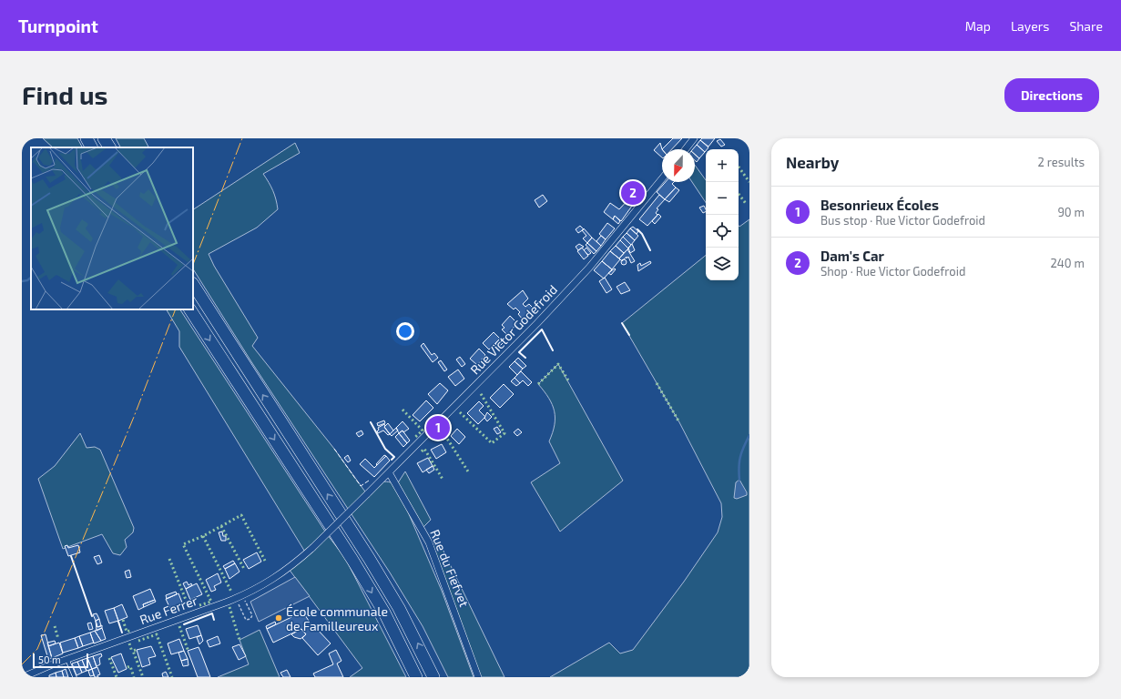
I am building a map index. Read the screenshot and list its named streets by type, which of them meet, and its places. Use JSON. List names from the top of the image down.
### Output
{
  "streets": {
    "street": ["Rue Victor Godefroid", "Rue du Fiefvet", "Rue Ferrer"]
  },
  "crossings": [
    ["Rue Victor Godefroid", "Rue du Fiefvet"],
    ["Rue Victor Godefroid", "Rue Ferrer"]
  ],
  "places": ["École communale de Familleureux"],
  "scale_bar": "50 m",
  "north": "bottom",
  "page": {
    "header": "Turnpoint",
    "nav": ["Map", "Layers", "Share"],
    "buttons": "Directions",
    "title": "Find us",
    "heading": ["Nearby", "2 results"],
    "map_buttons": ["+", "−"],
    "pins": ["2", "1"],
    "list": [
      {
        "mark": "1",
        "name": "Besonrieux Écoles",
        "note": "Bus stop · Rue Victor Godefroid",
        "value": "90 m"
      },
      {
        "mark": "2",
        "name": "Dam's Car",
        "note": "Shop · Rue Victor Godefroid",
        "value": "240 m"
      }
    ],
    "scale": "50 m"
  }
}
